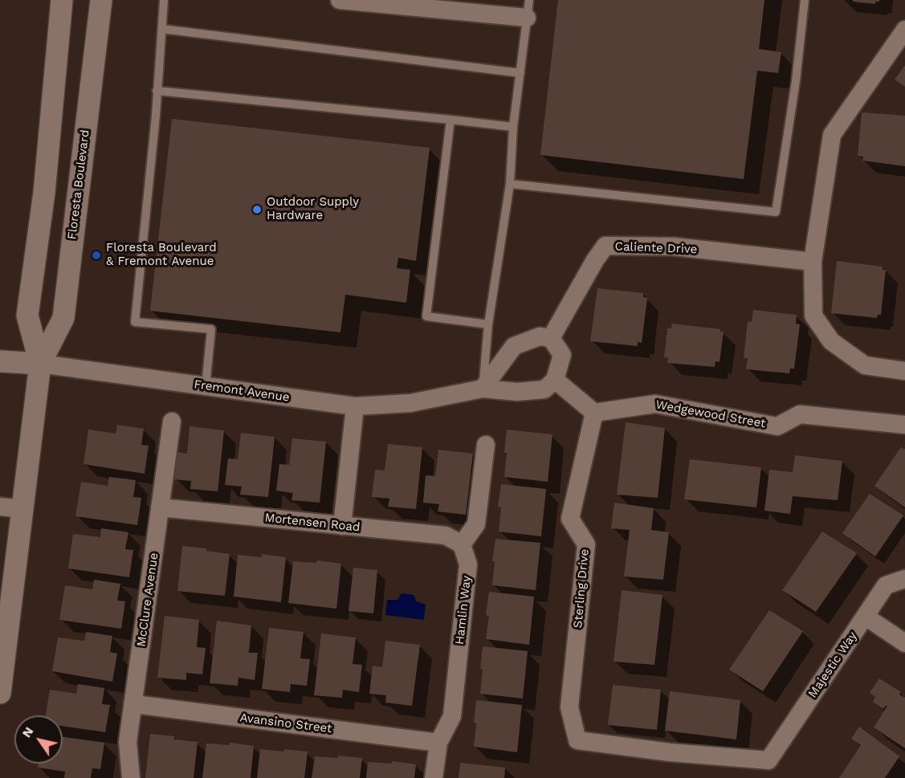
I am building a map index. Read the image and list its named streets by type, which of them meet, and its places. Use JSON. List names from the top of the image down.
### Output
{
  "streets": {
    "street": [
      "Floresta Boulevard",
      "Caliente Drive",
      "Fremont Avenue",
      "Wedgewood Street",
      "Mortensen Road",
      "Sterling Drive",
      "McClure Avenue",
      "Hamlin Way",
      "Majestic Way",
      "Avansino Street"
    ]
  },
  "crossings": [
    ["Floresta Boulevard", "Fremont Avenue"],
    ["Wedgewood Street", "Sterling Drive"],
    ["Mortensen Road", "McClure Avenue"],
    ["Mortensen Road", "Hamlin Way"],
    ["Sterling Drive", "Majestic Way"],
    ["McClure Avenue", "Avansino Street"],
    ["Hamlin Way", "Avansino Street"]
  ],
  "places": ["Outdoor Supply Hardware", "Floresta Boulevard & Fremont Avenue"],
  "north": "top left"
}
